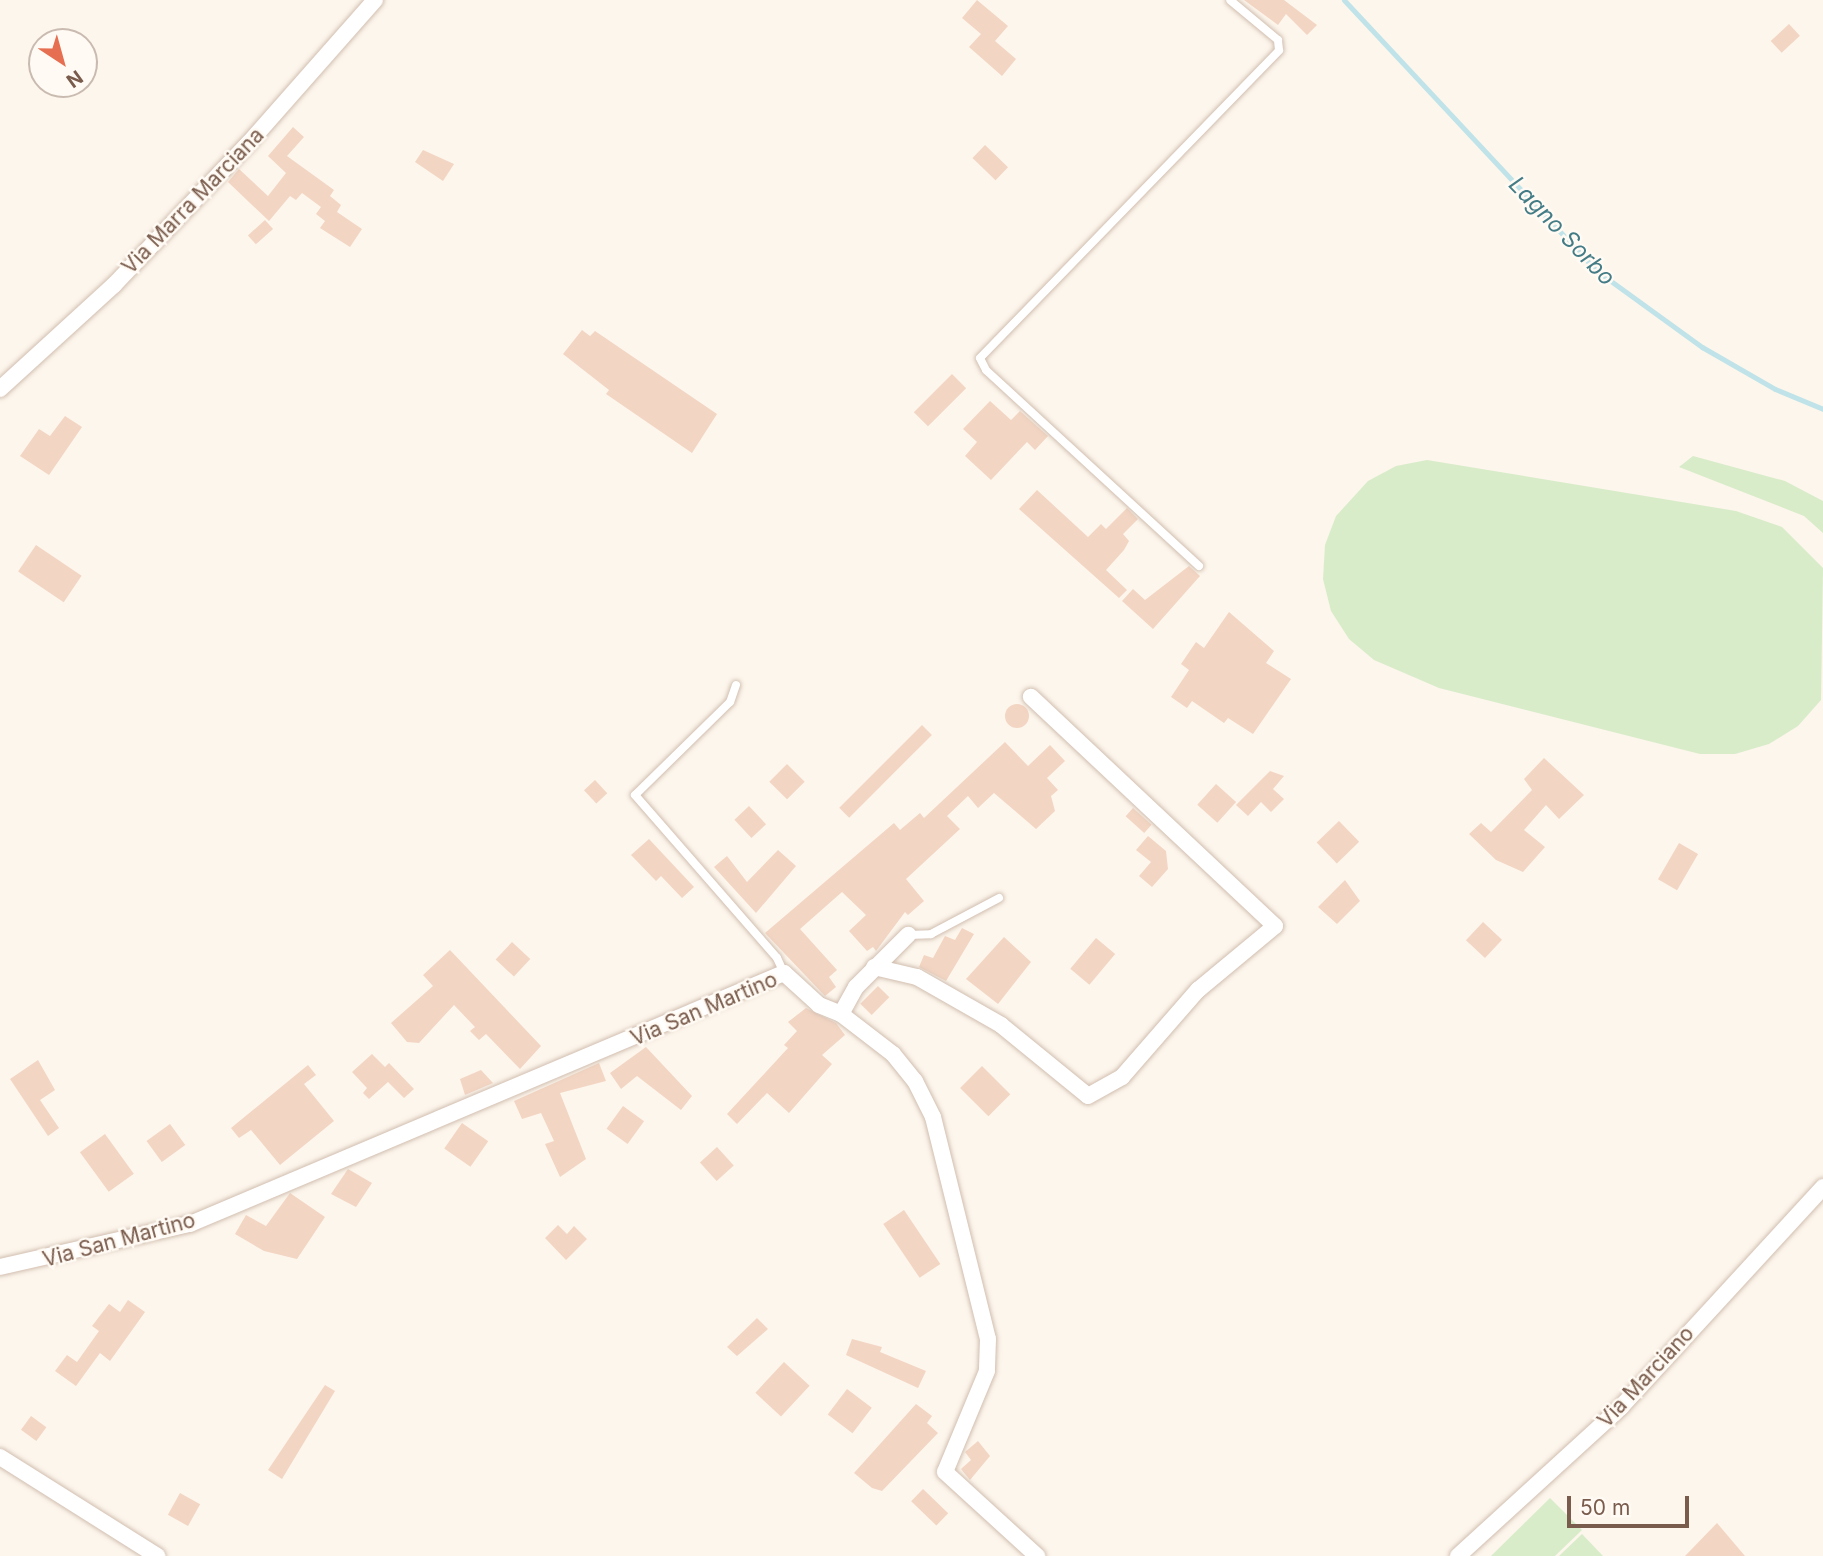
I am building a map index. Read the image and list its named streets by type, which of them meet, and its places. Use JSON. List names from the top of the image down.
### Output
{
  "streets": {
    "street": ["Via Marra Marciana", "Via San Martino", "Via Marciano"]
  },
  "water": ["Lagno Sorbo"],
  "scale_bar": "50 m",
  "north": "bottom right"
}
